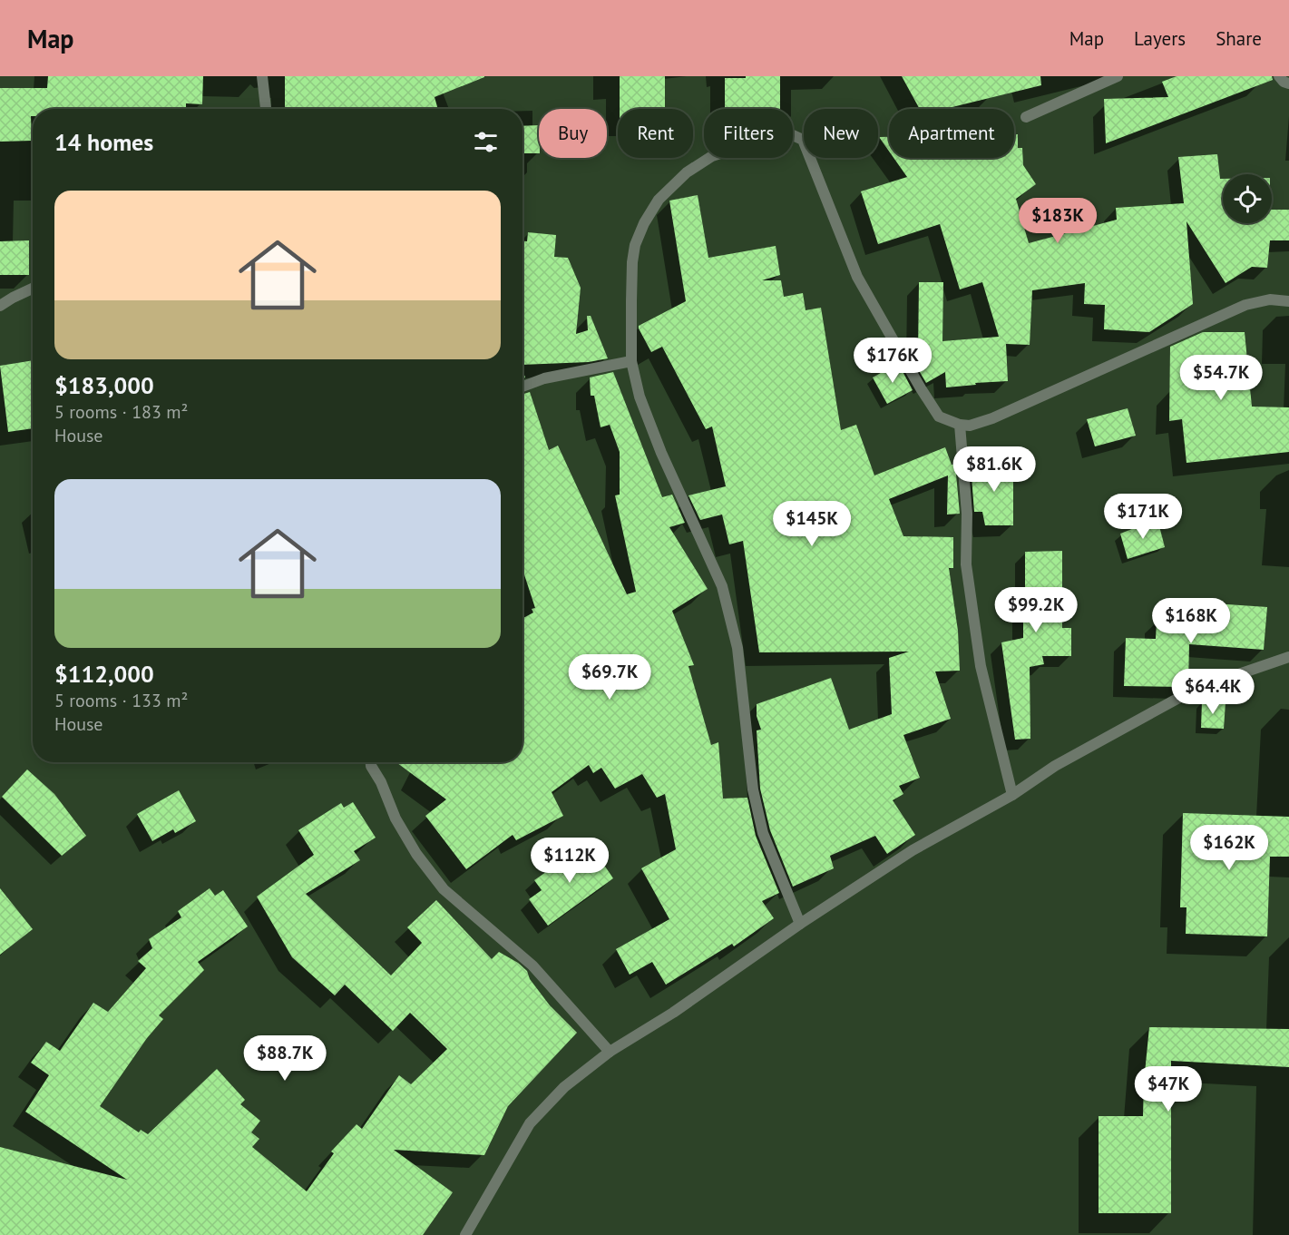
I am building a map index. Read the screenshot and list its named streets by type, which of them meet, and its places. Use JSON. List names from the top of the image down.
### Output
{
  "page": {
    "header": "Map",
    "nav": ["Map", "Layers", "Share"],
    "chip": [
      "Buy",
      "Rent",
      "Filters",
      "New",
      "Apartment"
    ],
    "heading": "14 homes",
    "list": [
      {
        "name": "$183,000",
        "note": "5 rooms · 183 m² · House"
      },
      {
        "name": "$112,000",
        "note": "5 rooms · 133 m² · House"
      }
    ],
    "price": [
      "$183K",
      "$176K",
      "$54.7K",
      "$81.6K",
      "$171K",
      "$145K",
      "$99.2K",
      "$168K",
      "$69.7K",
      "$64.4K",
      "$162K",
      "$112K",
      "$88.7K",
      "$47K"
    ]
  }
}
